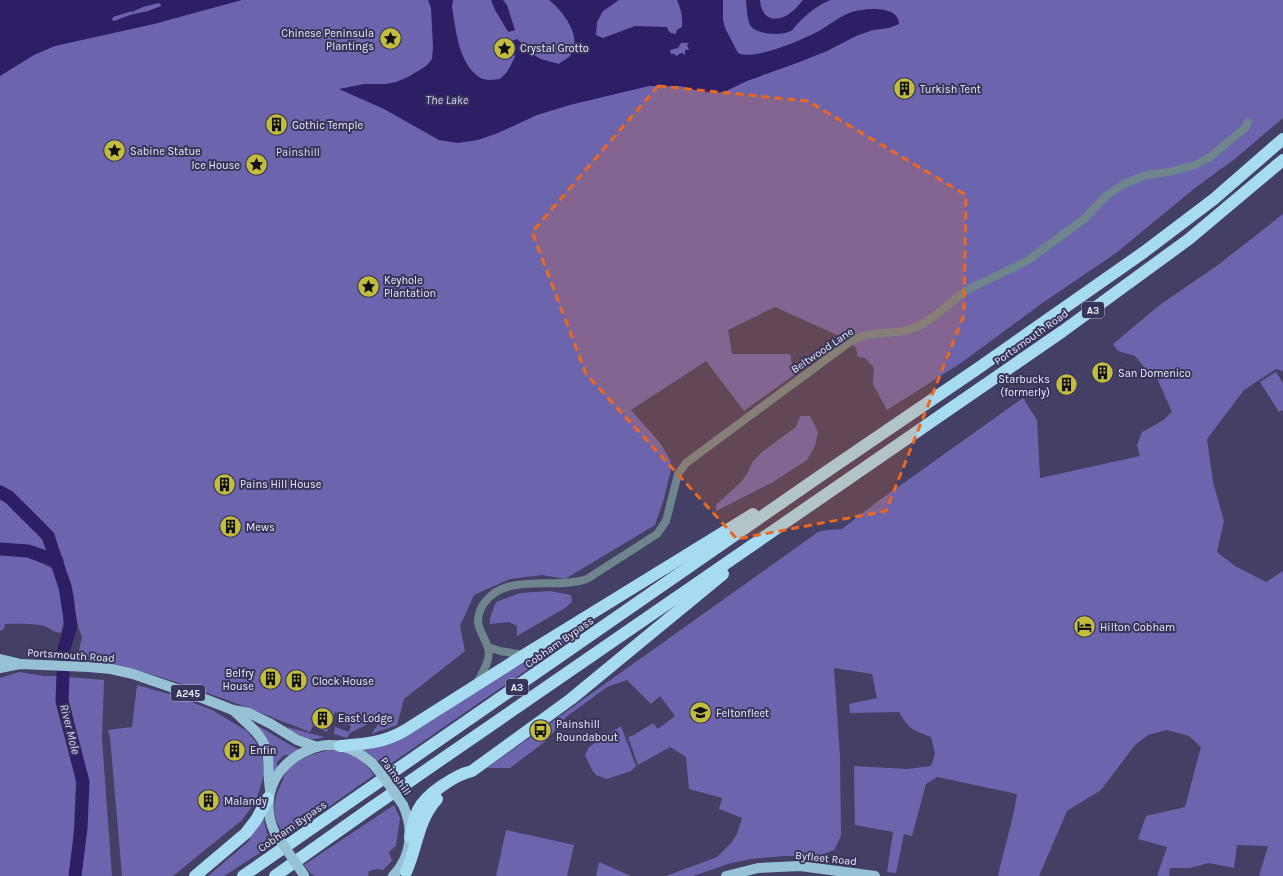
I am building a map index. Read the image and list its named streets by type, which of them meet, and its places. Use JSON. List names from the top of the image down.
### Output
{
  "streets": {
    "highway": ["A3", "Portsmouth Road", "Cobham Bypass"],
    "main road": ["A245", "Painshill", "Byfleet Road"],
    "street": ["Beltwood Lane"]
  },
  "crossings": [
    ["A3", "Portsmouth Road"],
    ["Portsmouth Road", "Cobham Bypass"],
    ["Portsmouth Road", "Painshill"]
  ],
  "water": ["The Lake", "River Mole"],
  "parks": ["Painshill"],
  "places": {
    "place": [
      "Chinese Peninsula Plantings",
      "Crystal Grotto",
      "Sabine Statue",
      "Ice House",
      "Keyhole Plantation"
    ],
    "building": [
      "Turkish Tent",
      "Gothic Temple",
      "San Domenico",
      "Starbucks (formerly)",
      "Pains Hill House",
      "Mews",
      "Belfry House",
      "Clock House",
      "East Lodge",
      "Enfin",
      "Malandy"
    ],
    "hotel": ["Hilton Cobham"],
    "school or university": ["Feltonfleet"],
    "bus stop": ["Painshill Roundabout"]
  }
}
